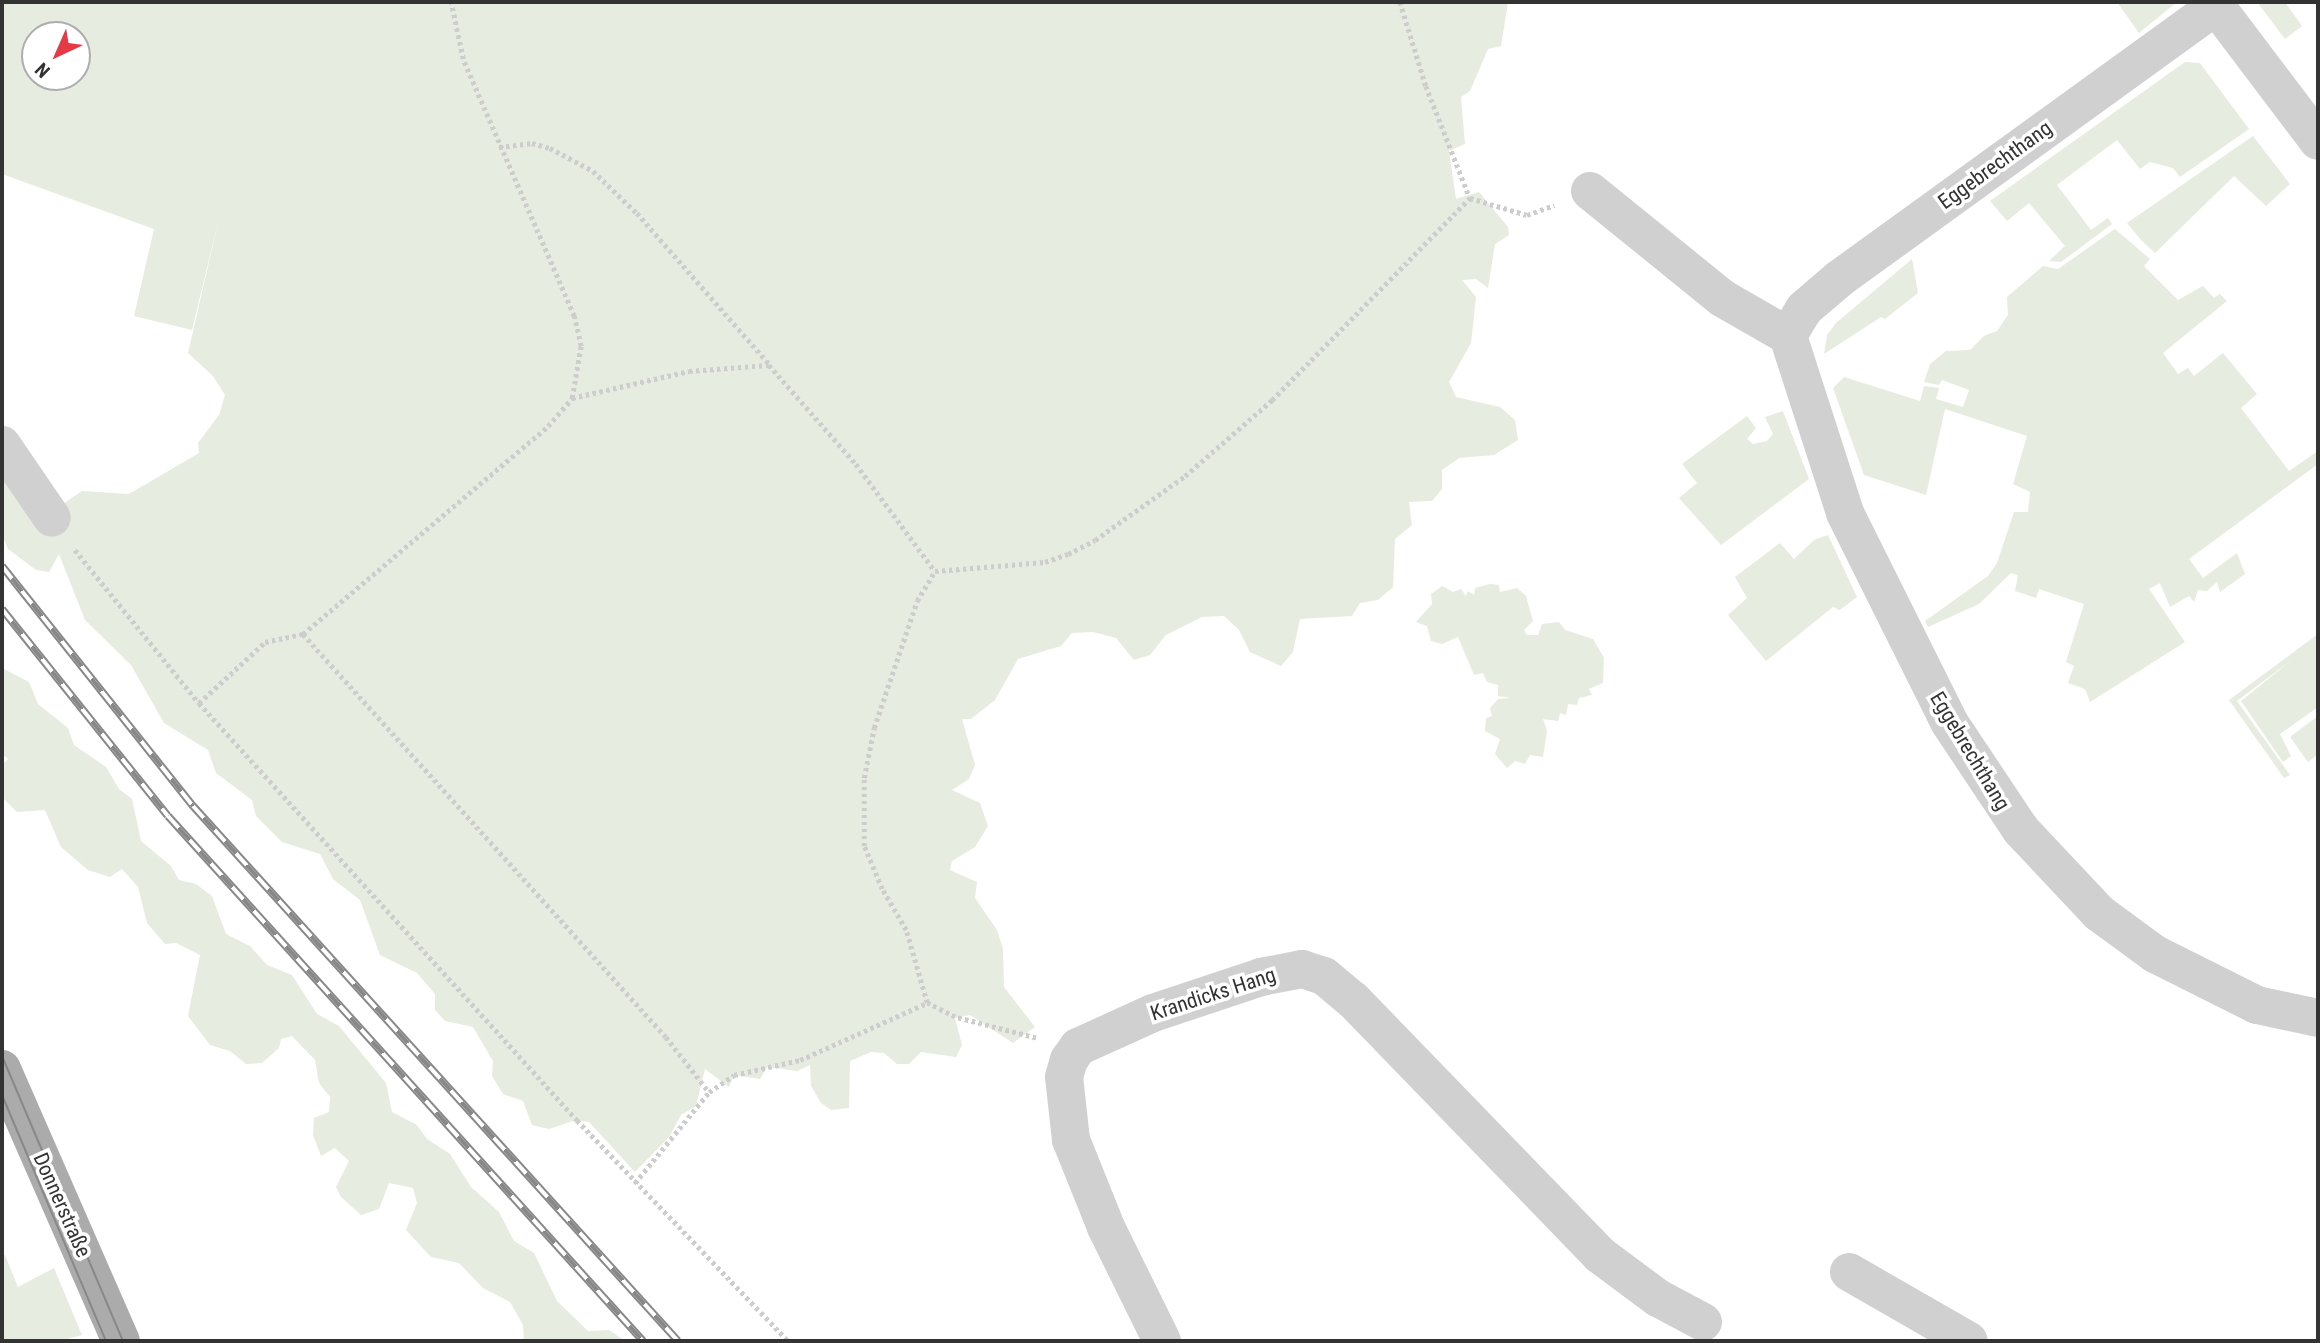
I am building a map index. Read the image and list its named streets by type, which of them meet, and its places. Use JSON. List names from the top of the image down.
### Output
{
  "streets": {
    "main road": ["Donnerstraße"],
    "street": ["Eggebrechthang", "Krandicks Hang"]
  },
  "north": "bottom left"
}
